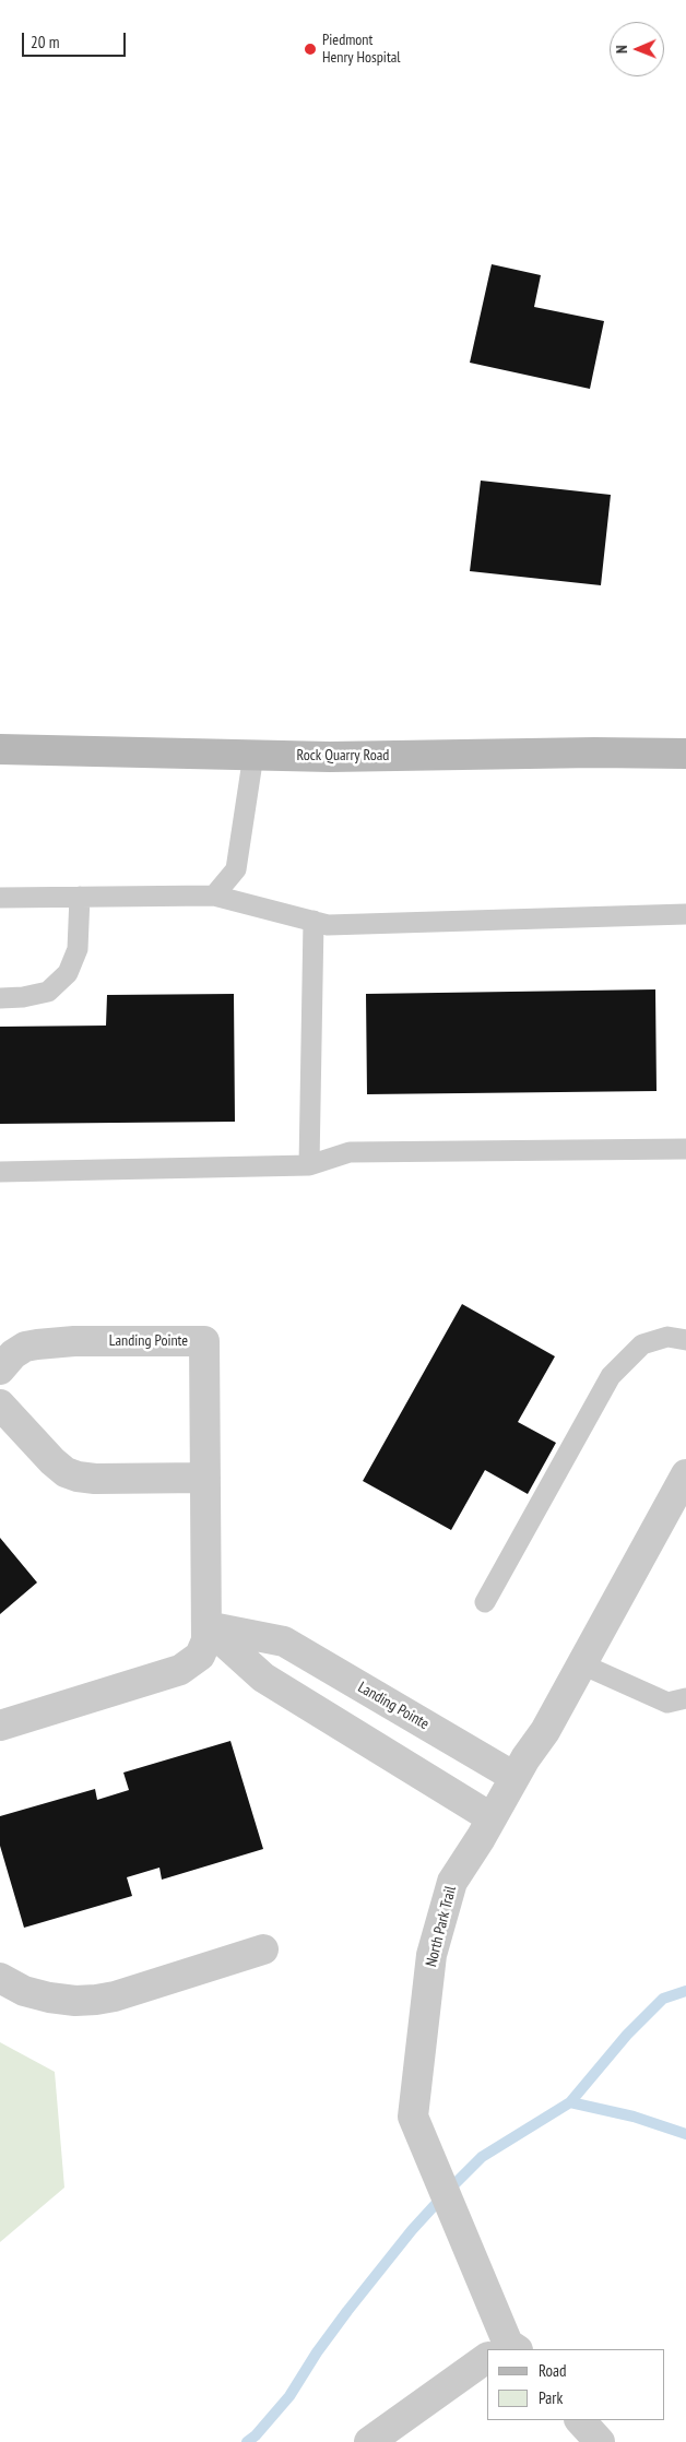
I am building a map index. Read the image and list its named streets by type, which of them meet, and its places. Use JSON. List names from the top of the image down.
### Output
{
  "streets": {
    "street": ["Rock Quarry Road", "Landing Pointe", "North Park Trail"]
  },
  "crossings": [
    ["Landing Pointe", "North Park Trail"]
  ],
  "places": ["Piedmont Henry Hospital"],
  "legend": ["Road", "Park"],
  "scale_bar": "20 m",
  "north": "left"
}
